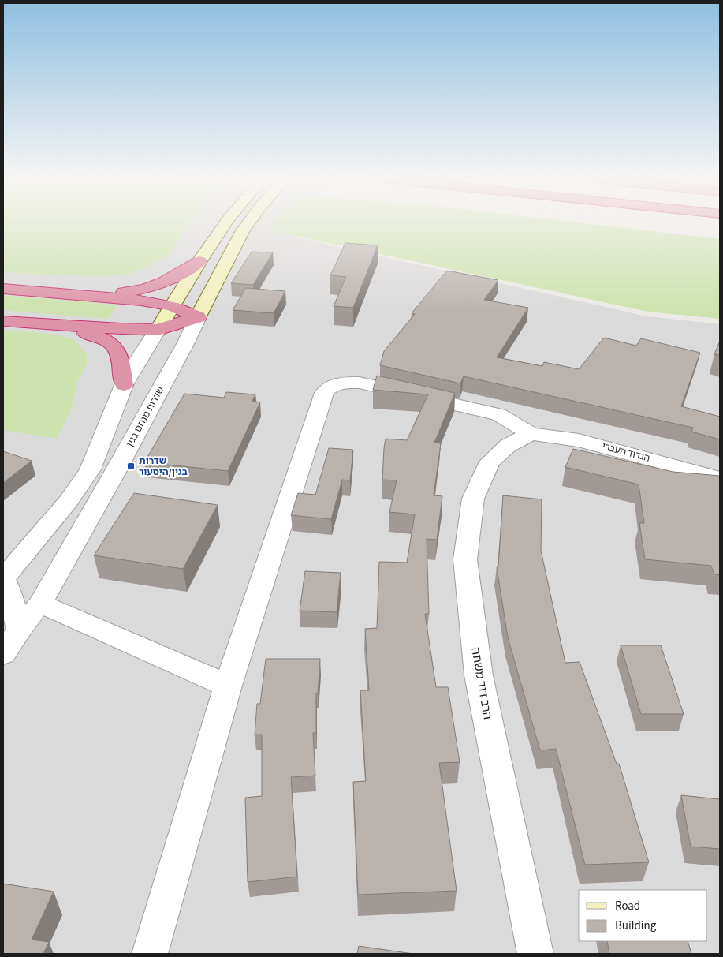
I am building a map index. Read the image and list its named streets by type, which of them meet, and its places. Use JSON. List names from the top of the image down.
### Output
{
  "streets": {
    "main road": ["שדרות מנחם בגין"],
    "street": ["הגדוד העברי", "הרב דוד משתה"]
  },
  "crossings": [
    ["הגדוד העברי", "הרב דוד משתה"]
  ],
  "places": {
    "transit": ["שדרות בגין/היסעור"]
  },
  "legend": ["Road", "Building"]
}
